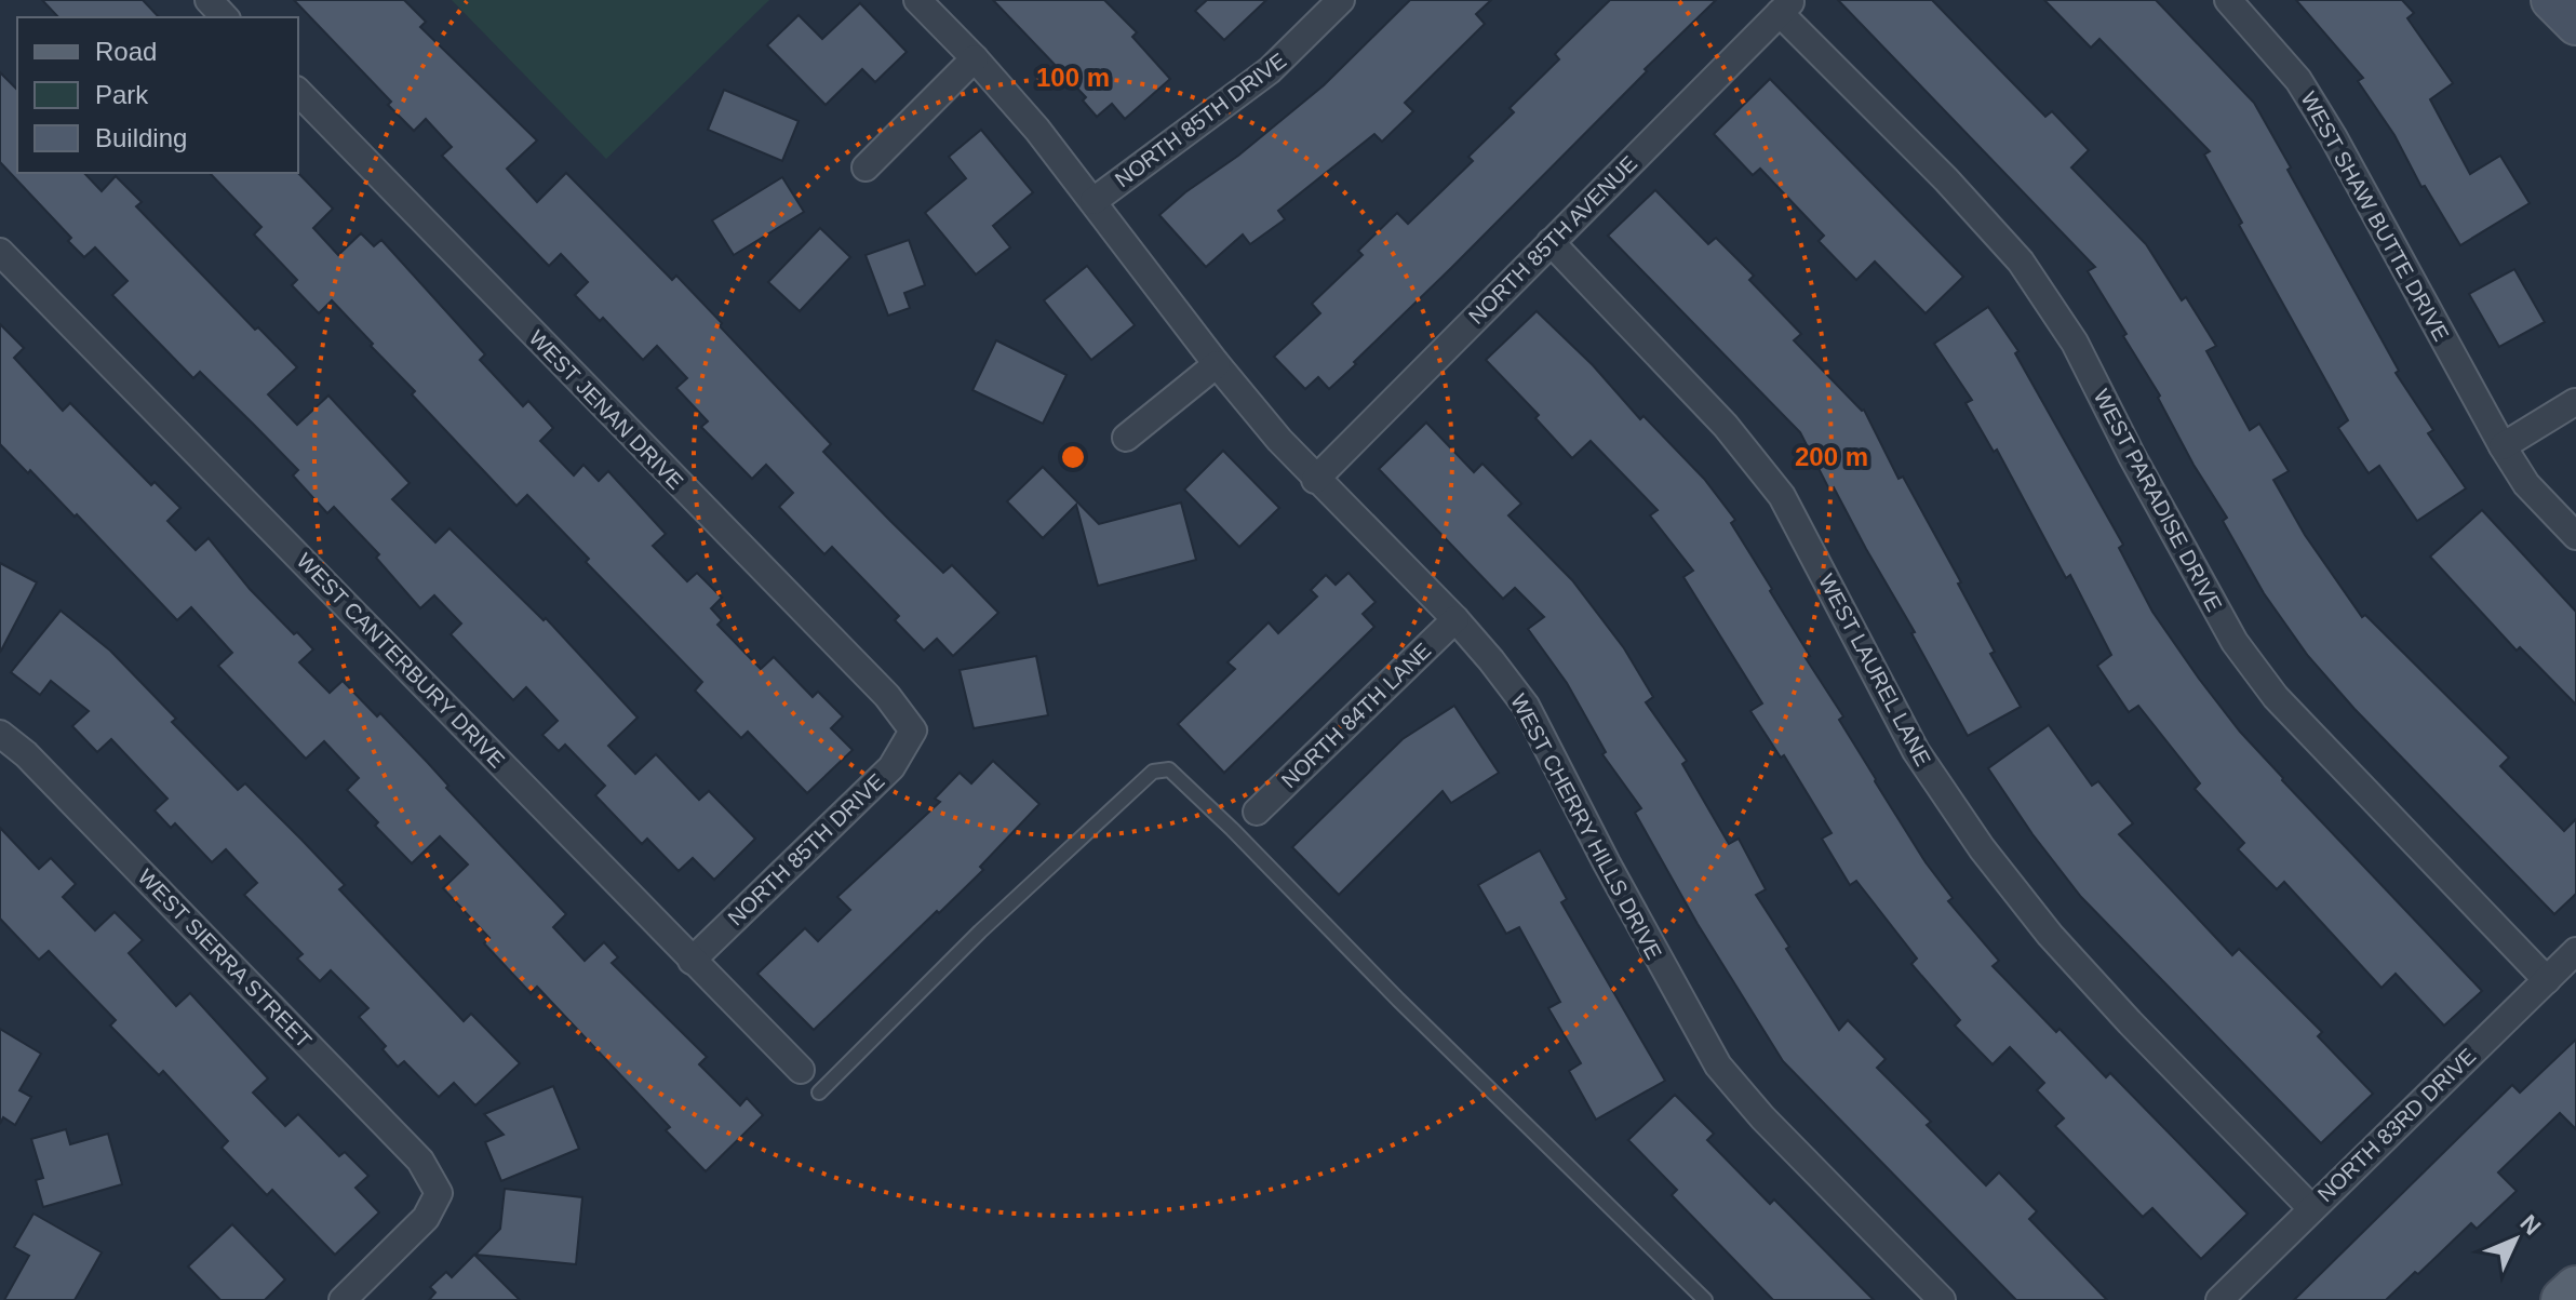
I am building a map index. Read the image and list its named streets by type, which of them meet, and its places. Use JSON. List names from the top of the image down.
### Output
{
  "streets": {
    "street": [
      "NORTH 85TH DRIVE",
      "WEST SHAW BUTTE DRIVE",
      "NORTH 85TH AVENUE",
      "WEST JENAN DRIVE",
      "WEST PARADISE DRIVE",
      "WEST CANTERBURY DRIVE",
      "WEST LAUREL LANE",
      "NORTH 84TH LANE",
      "WEST CHERRY HILLS DRIVE",
      "WEST SIERRA STREET",
      "NORTH 83RD DRIVE"
    ]
  },
  "crossings": [
    ["NORTH 85TH DRIVE", "WEST JENAN DRIVE"],
    ["NORTH 85TH DRIVE", "WEST CANTERBURY DRIVE"],
    ["NORTH 85TH DRIVE", "WEST CHERRY HILLS DRIVE"],
    ["NORTH 85TH AVENUE", "WEST PARADISE DRIVE"],
    ["NORTH 85TH AVENUE", "WEST LAUREL LANE"],
    ["NORTH 85TH AVENUE", "WEST CHERRY HILLS DRIVE"],
    ["WEST PARADISE DRIVE", "NORTH 83RD DRIVE"],
    ["WEST LAUREL LANE", "NORTH 83RD DRIVE"],
    ["NORTH 84TH LANE", "WEST CHERRY HILLS DRIVE"]
  ],
  "legend": ["Road", "Park", "Building"],
  "north": "top right",
  "rings": ["100 m", "200 m"]
}
